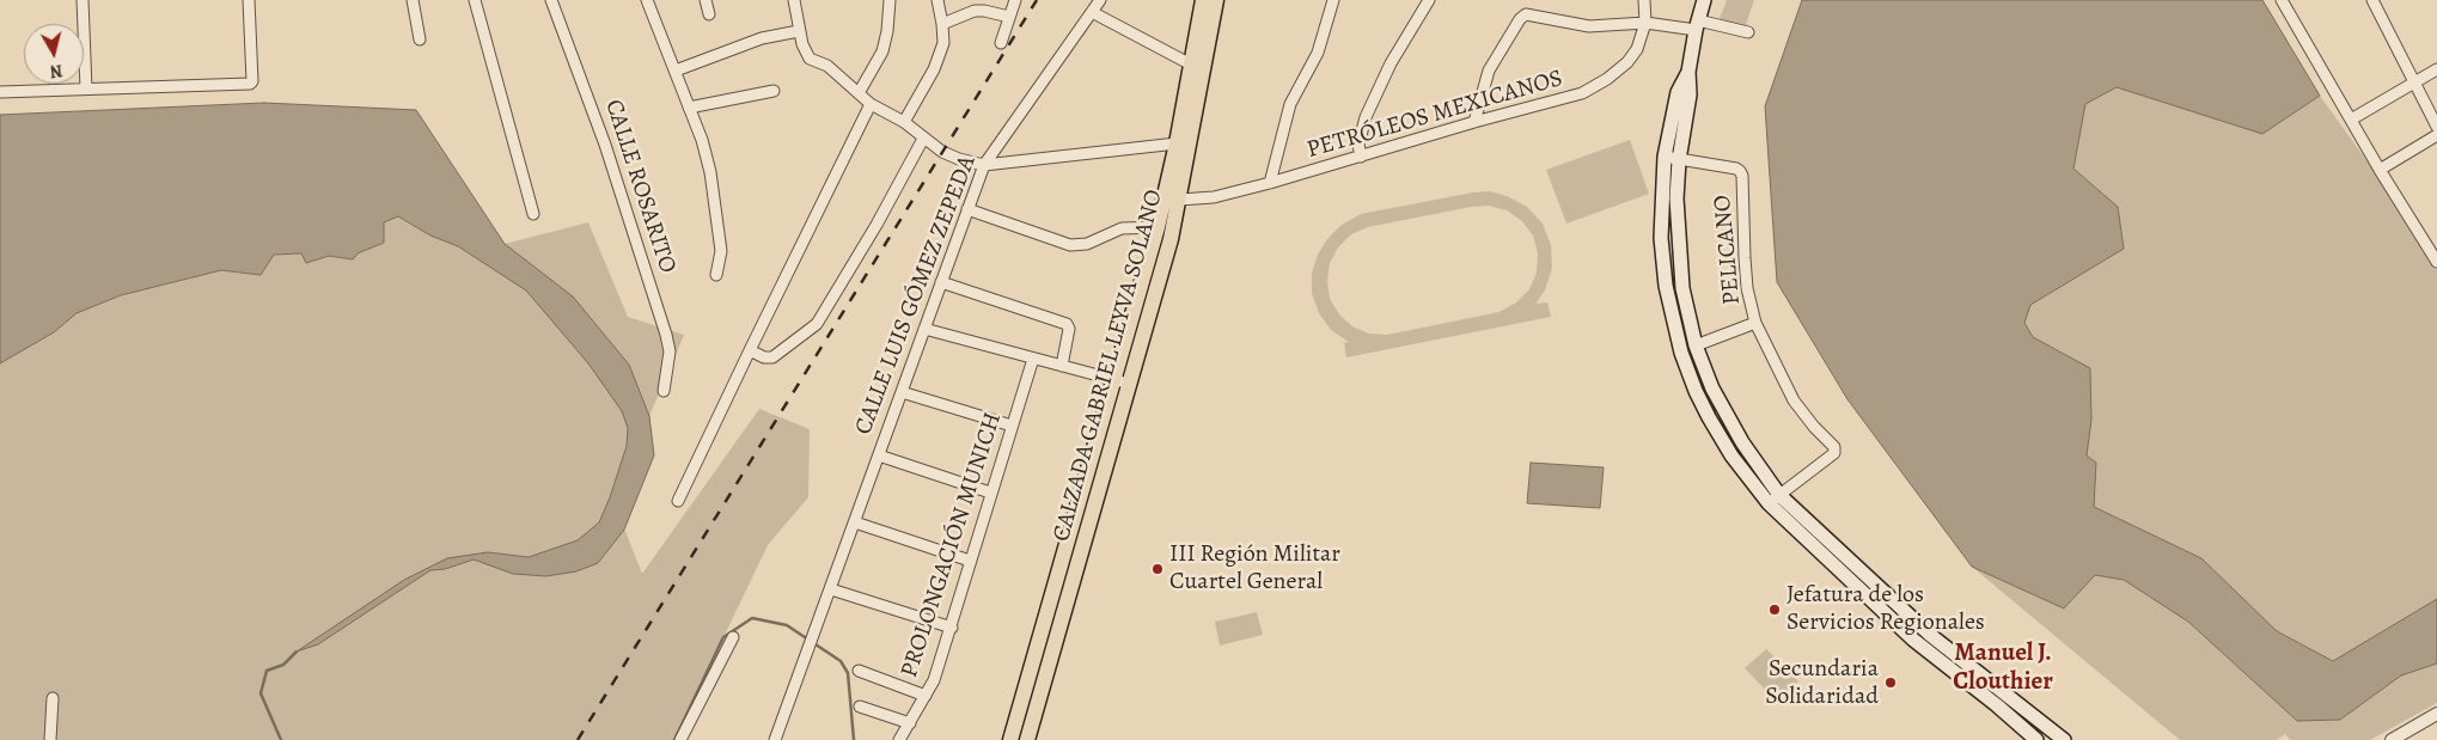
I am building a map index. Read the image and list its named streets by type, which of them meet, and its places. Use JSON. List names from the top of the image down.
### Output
{
  "streets": {
    "main road": ["CALZADA GABRIEL LEYVA SOLANO"],
    "street": [
      "PETRÓLEOS MEXICANOS",
      "CALLE ROSARITO",
      "PELICANO",
      "CALLE LUIS GÓMEZ ZEPEDA",
      "PROLONGACIÓN MUNICH"
    ]
  },
  "crossings": [
    ["PETRÓLEOS MEXICANOS", "CALZADA GABRIEL LEYVA SOLANO"]
  ],
  "districts": ["Manuel J. Clouthier"],
  "places": ["III Región Militar Cuartel General", "Jefatura de los Servicios Regionales", "Secundaria Solidaridad"],
  "north": "bottom"
}
